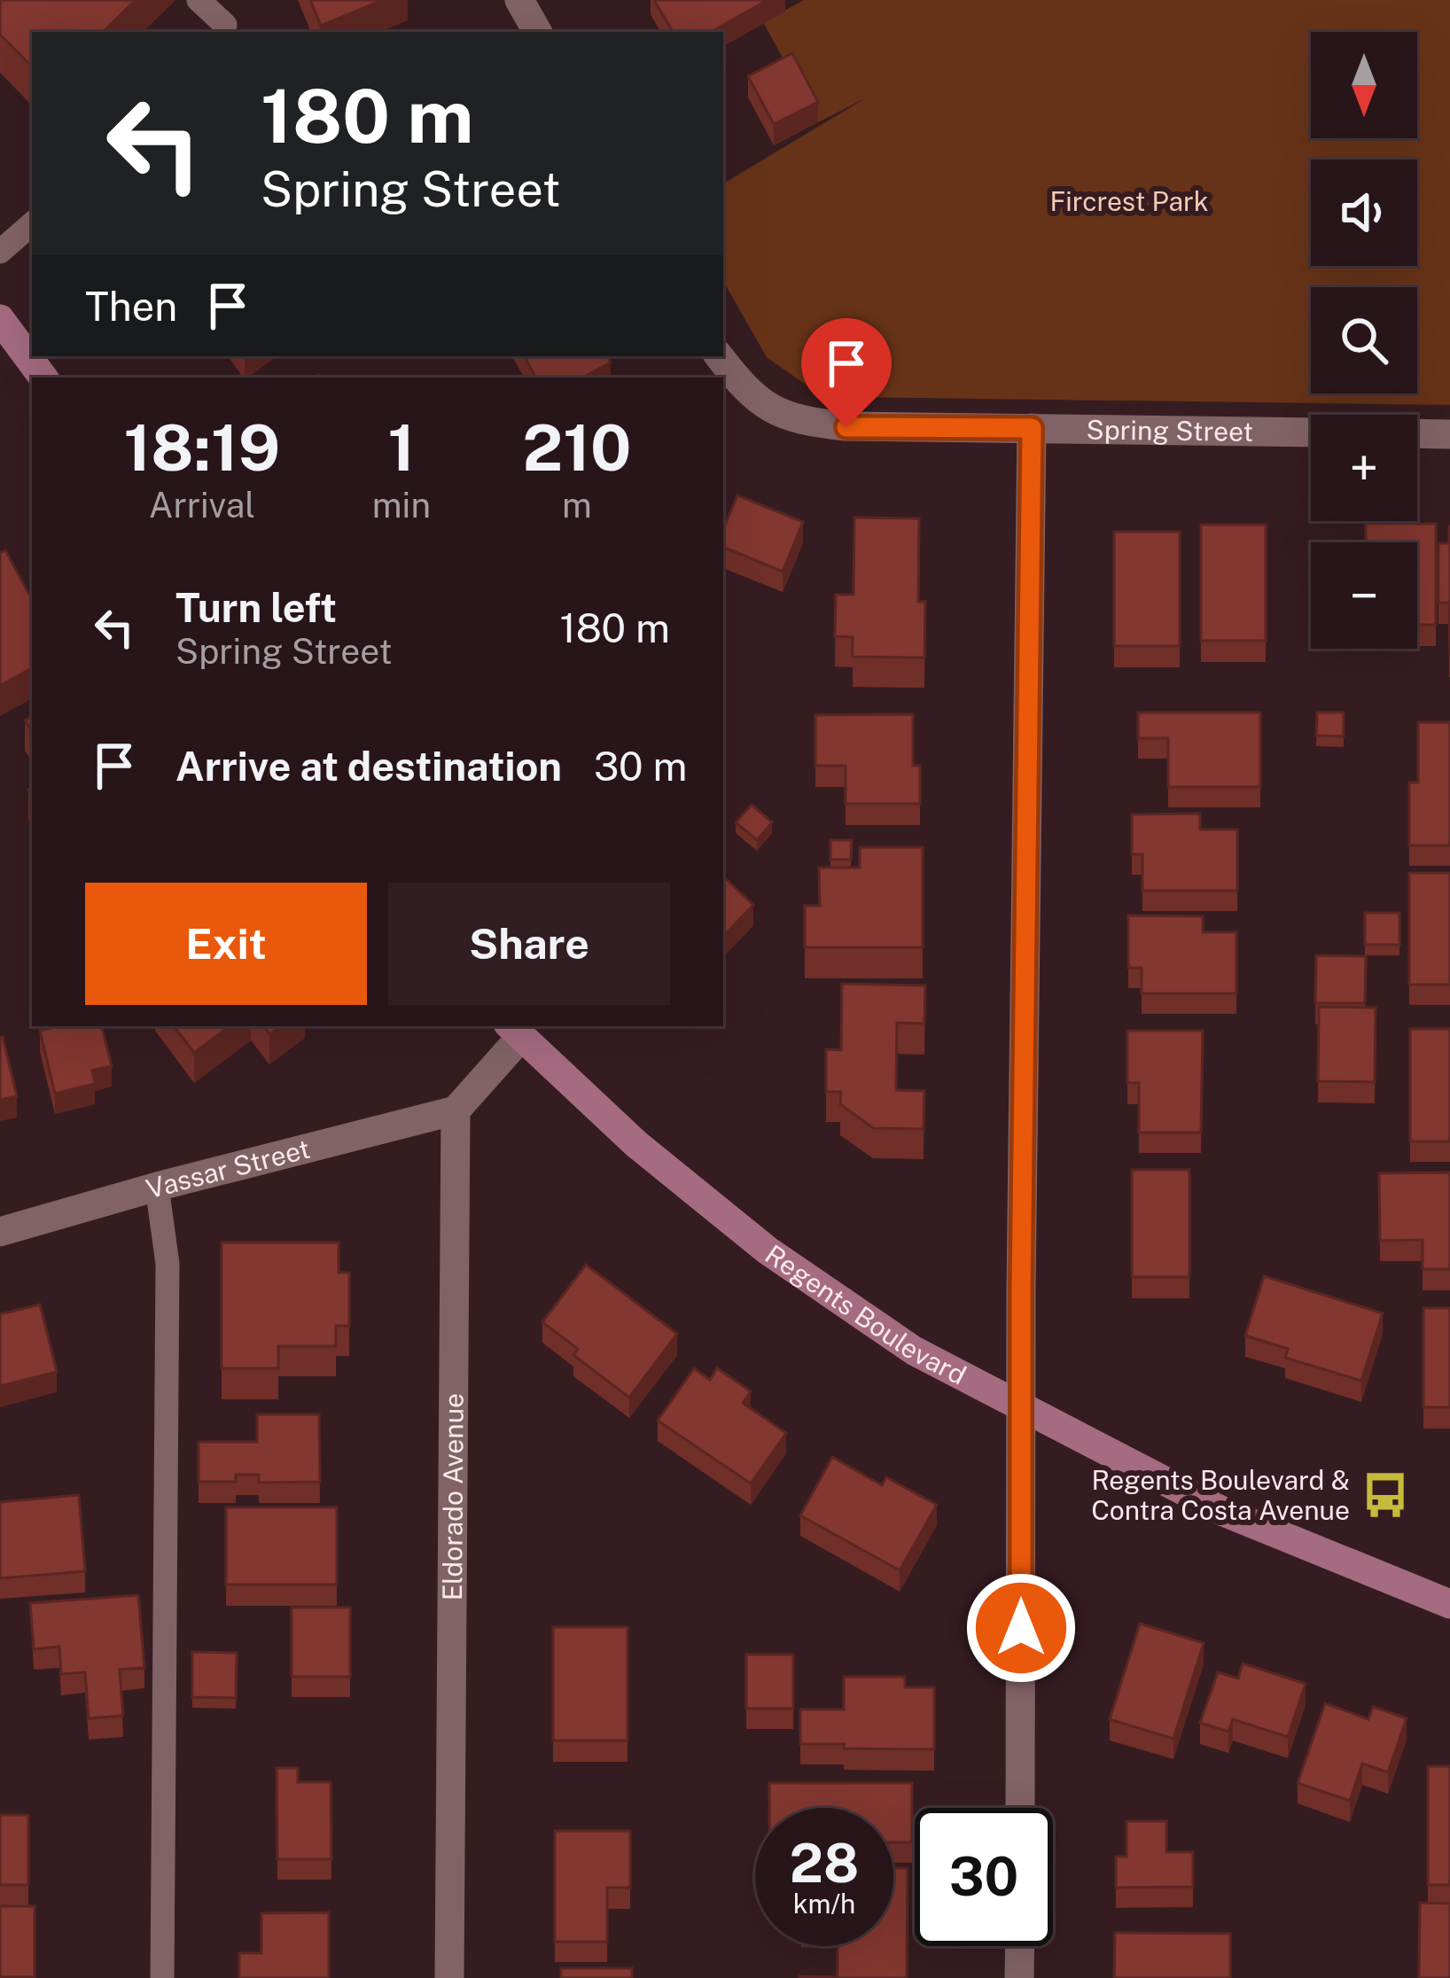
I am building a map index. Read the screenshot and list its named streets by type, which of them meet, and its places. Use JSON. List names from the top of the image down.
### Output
{
  "streets": {
    "main road": ["Regents Boulevard"],
    "street": ["Spring Street", "Vassar Street", "Eldorado Avenue"]
  },
  "crossings": [
    ["Vassar Street", "Eldorado Avenue"]
  ],
  "parks": ["Fircrest Park"],
  "places": {
    "bus stop": ["Regents Boulevard & Contra Costa Avenue"]
  },
  "north": "bottom",
  "page": {
    "map_buttons": ["+", "−"],
    "turn": ["180 m", "Spring Street"],
    "then": "Then",
    "eta": [
      "18:19",
      "Arrival",
      "1",
      "min",
      "210",
      "m"
    ],
    "list": [
      {
        "name": "Turn left",
        "note": "Spring Street",
        "value": "180 m"
      },
      {
        "name": "Arrive at destination",
        "value": "30 m"
      }
    ],
    "buttons": ["Exit", "Share"],
    "speed": "28 km/h",
    "limit": "30"
  }
}
